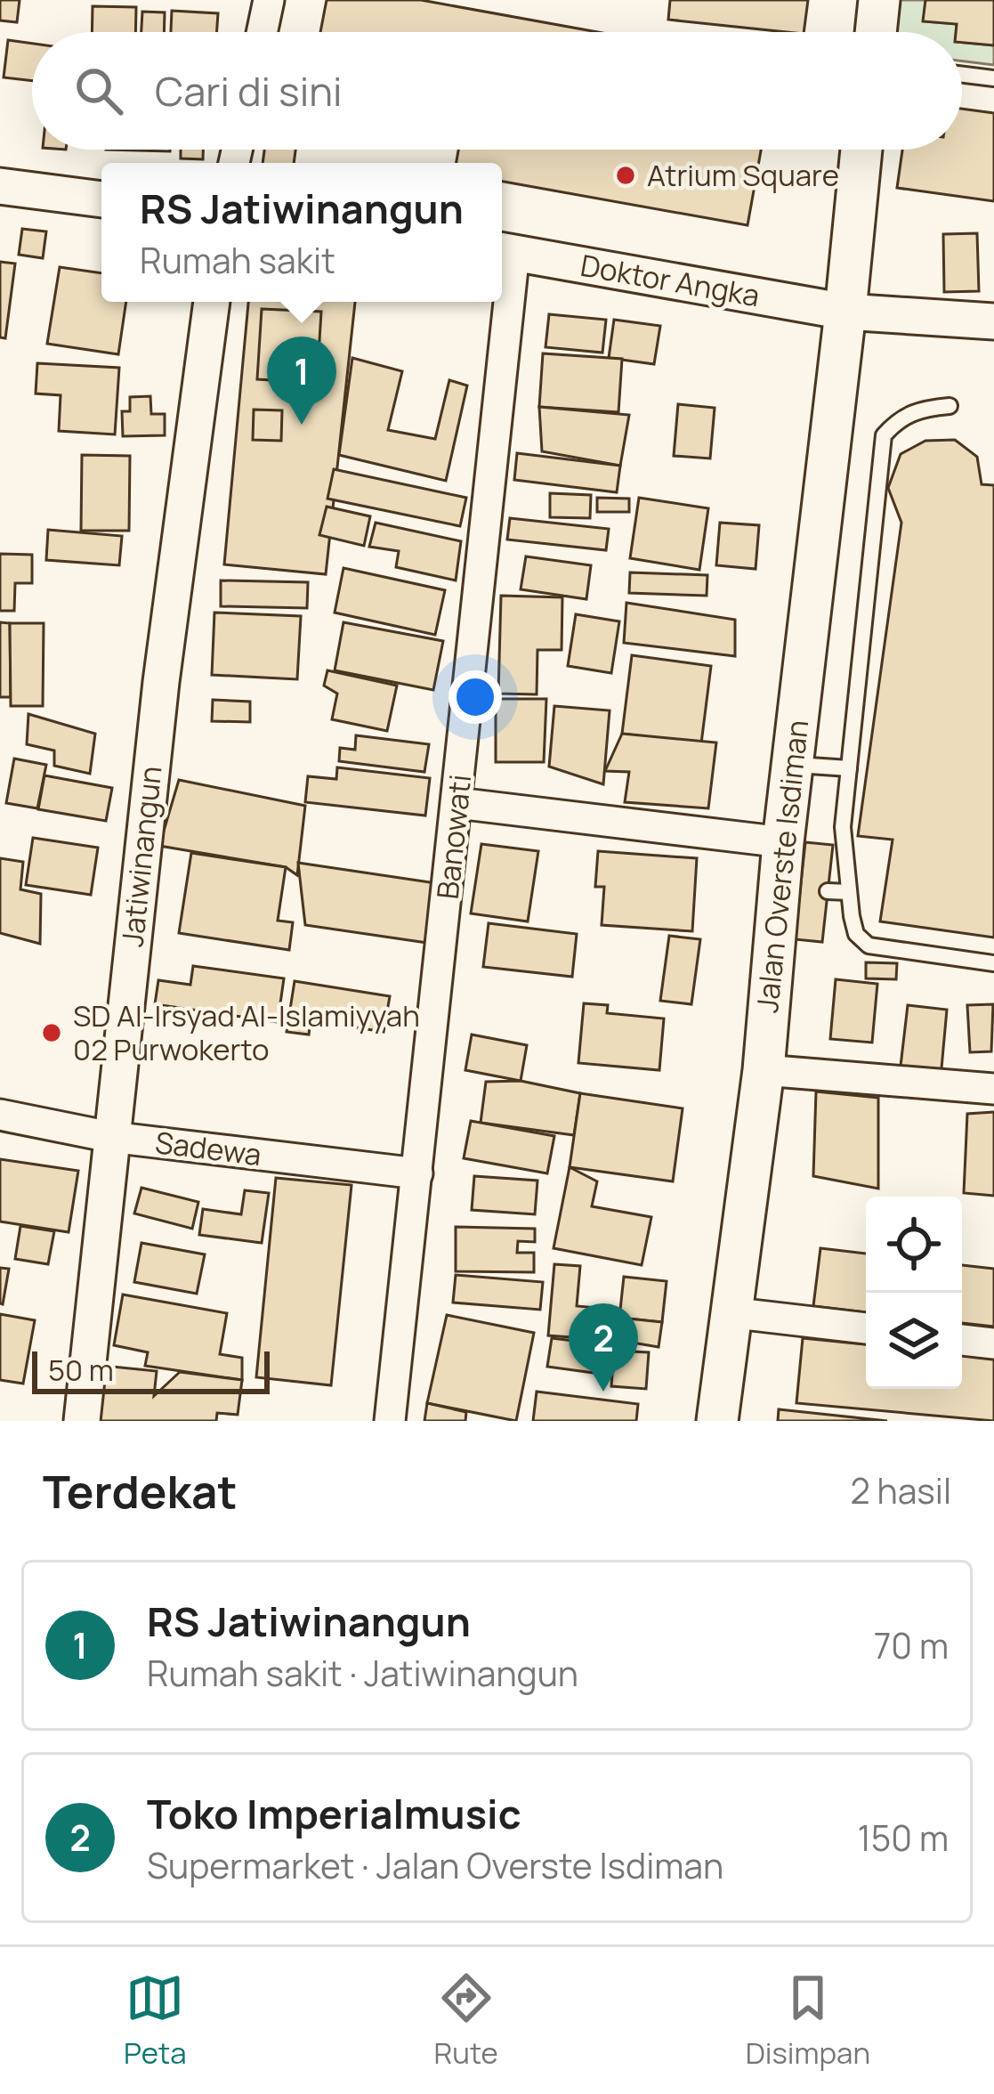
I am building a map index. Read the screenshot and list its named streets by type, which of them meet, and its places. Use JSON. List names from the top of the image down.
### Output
{
  "streets": {
    "main road": ["Jalan Overste Isdiman"],
    "street": [
      "Doktor Angka",
      "Banowati",
      "Jatiwinangun",
      "Sadewa"
    ]
  },
  "crossings": [
    ["Doktor Angka", "Banowati"],
    ["Doktor Angka", "Jalan Overste Isdiman"],
    ["Banowati", "Sadewa"],
    ["Jatiwinangun", "Sadewa"]
  ],
  "places": ["Atrium Square", "SD Al-Irsyad Al-Islamiyyah 02 Purwokerto"],
  "scale_bar": "50 m",
  "page": {
    "search": "Cari di sini",
    "popup": ["RS Jatiwinangun", "Rumah sakit"],
    "pins": ["1", "2"],
    "scale": "50 m",
    "heading": ["Terdekat", "2 hasil"],
    "list": [
      {
        "mark": "1",
        "name": "RS Jatiwinangun",
        "note": "Rumah sakit · Jatiwinangun",
        "value": "70 m"
      },
      {
        "mark": "2",
        "name": "Toko Imperialmusic",
        "note": "Supermarket · Jalan Overste Isdiman",
        "value": "150 m"
      }
    ],
    "nav": ["Peta", "Rute", "Disimpan"]
  }
}
